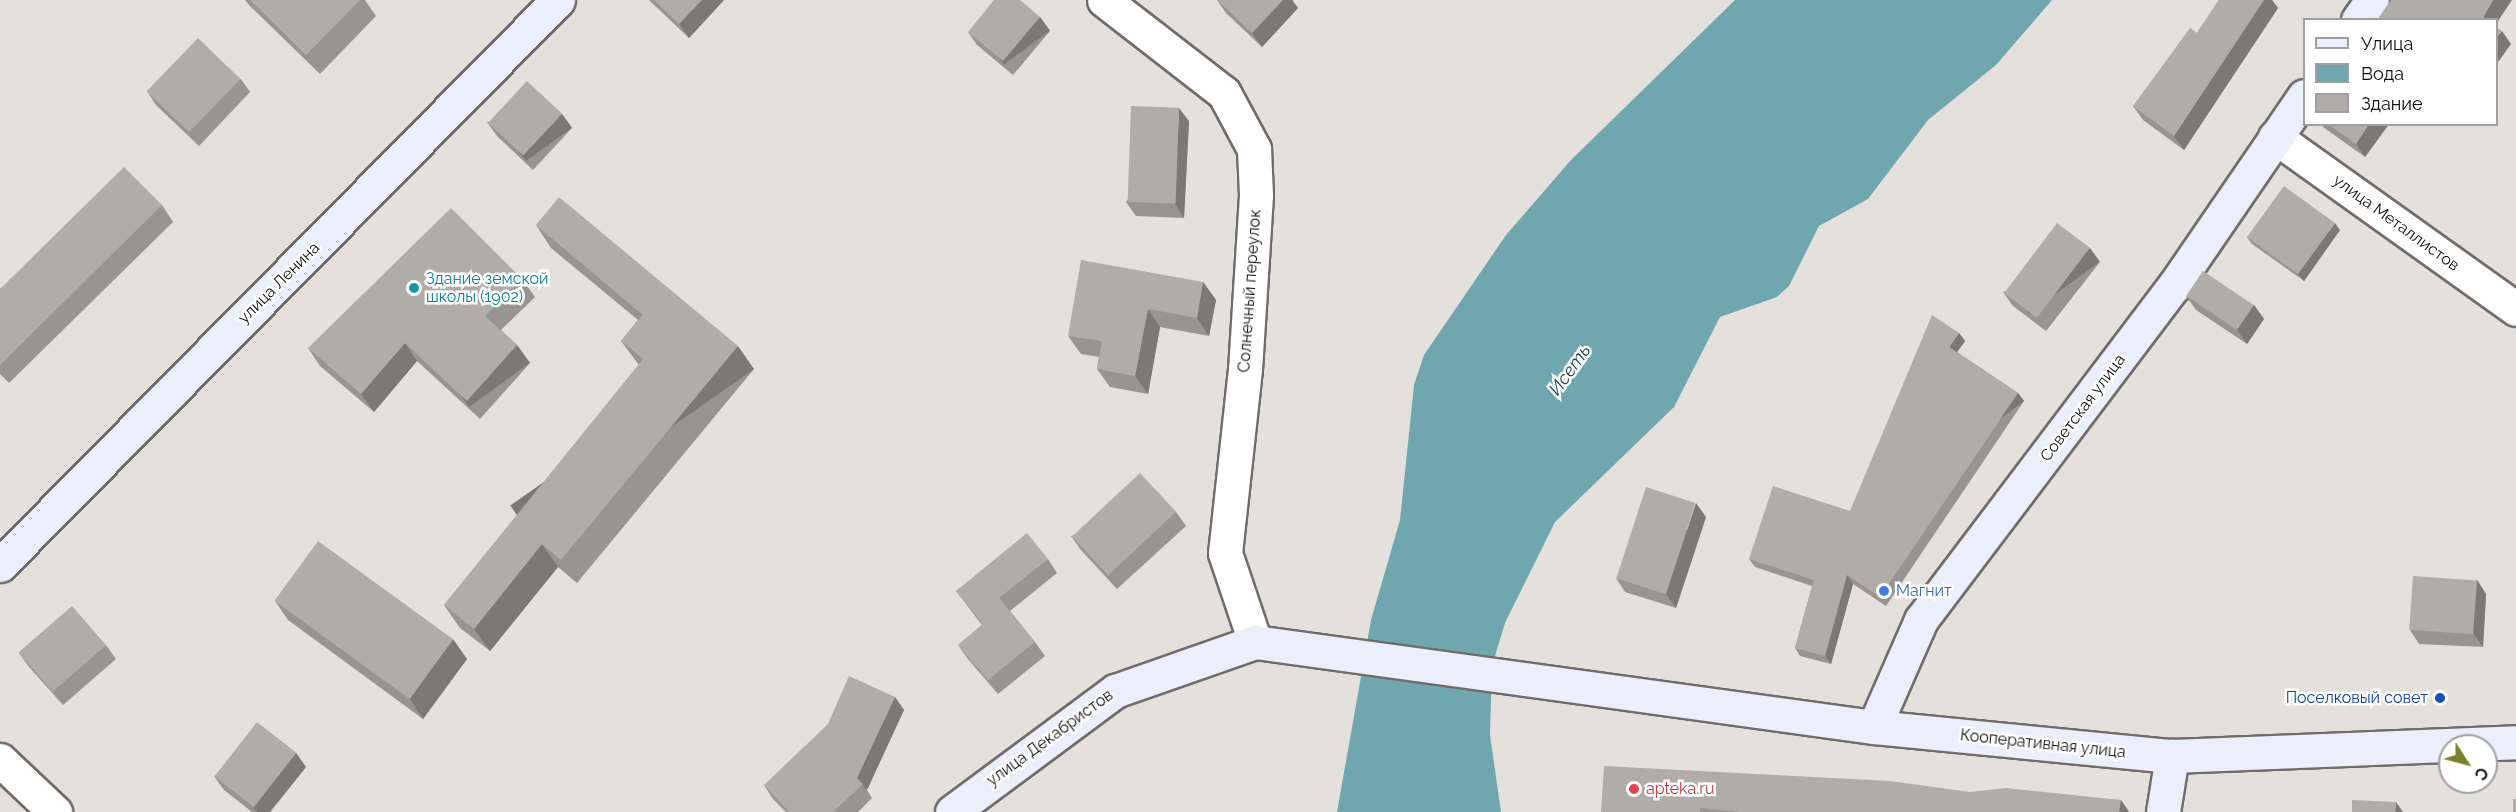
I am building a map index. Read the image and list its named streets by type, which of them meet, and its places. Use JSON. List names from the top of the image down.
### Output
{
  "streets": {
    "street": [
      "улица Металлистов",
      "улица Ленина",
      "Солнечный переулок",
      "Советская улица",
      "улица Декабристов",
      "Кооперативная улица"
    ]
  },
  "crossings": [
    ["улица Металлистов", "Советская улица"],
    ["Солнечный переулок", "улица Декабристов"],
    ["Советская улица", "Кооперативная улица"],
    ["улица Декабристов", "Кооперативная улица"]
  ],
  "water": ["Исеть"],
  "places": [
    "Здание земской школы (1902)",
    "Магнит",
    "Поселковый совет",
    "apteka.ru"
  ],
  "legend": ["Улица", "Вода", "Здание"],
  "north": "bottom right"
}
